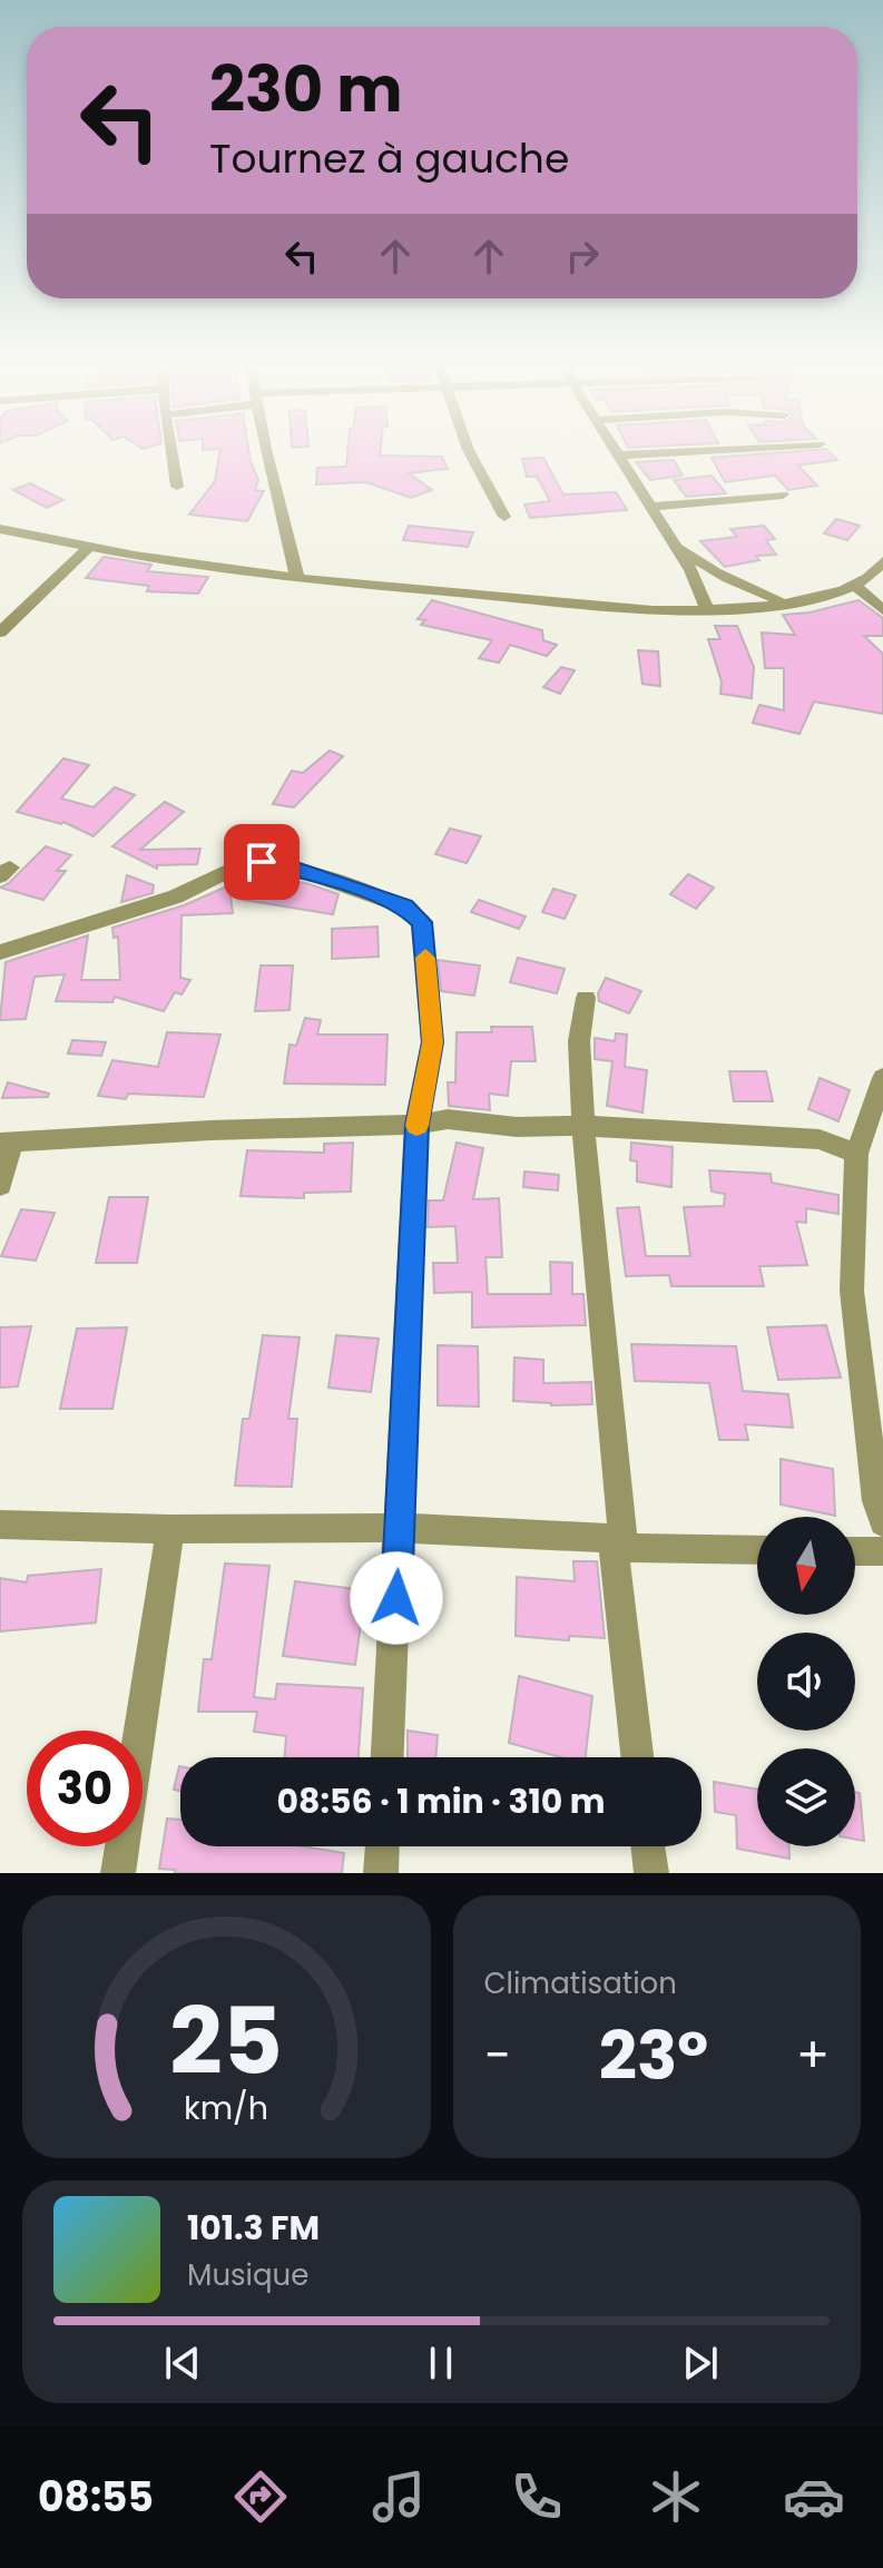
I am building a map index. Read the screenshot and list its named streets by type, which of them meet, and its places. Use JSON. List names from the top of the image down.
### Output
{
  "north": "bottom",
  "page": {
    "turn": ["230 m", "Tournez à gauche"],
    "limit": "30",
    "trip": "08:56 · 1 min · 310 m",
    "tile": "Climatisation",
    "heat": ["−", "23°", "+"],
    "song": ["101.3 FM", "Musique"],
    "tabs": "08:55",
    "gauge": ["25", "km/h"]
  }
}
